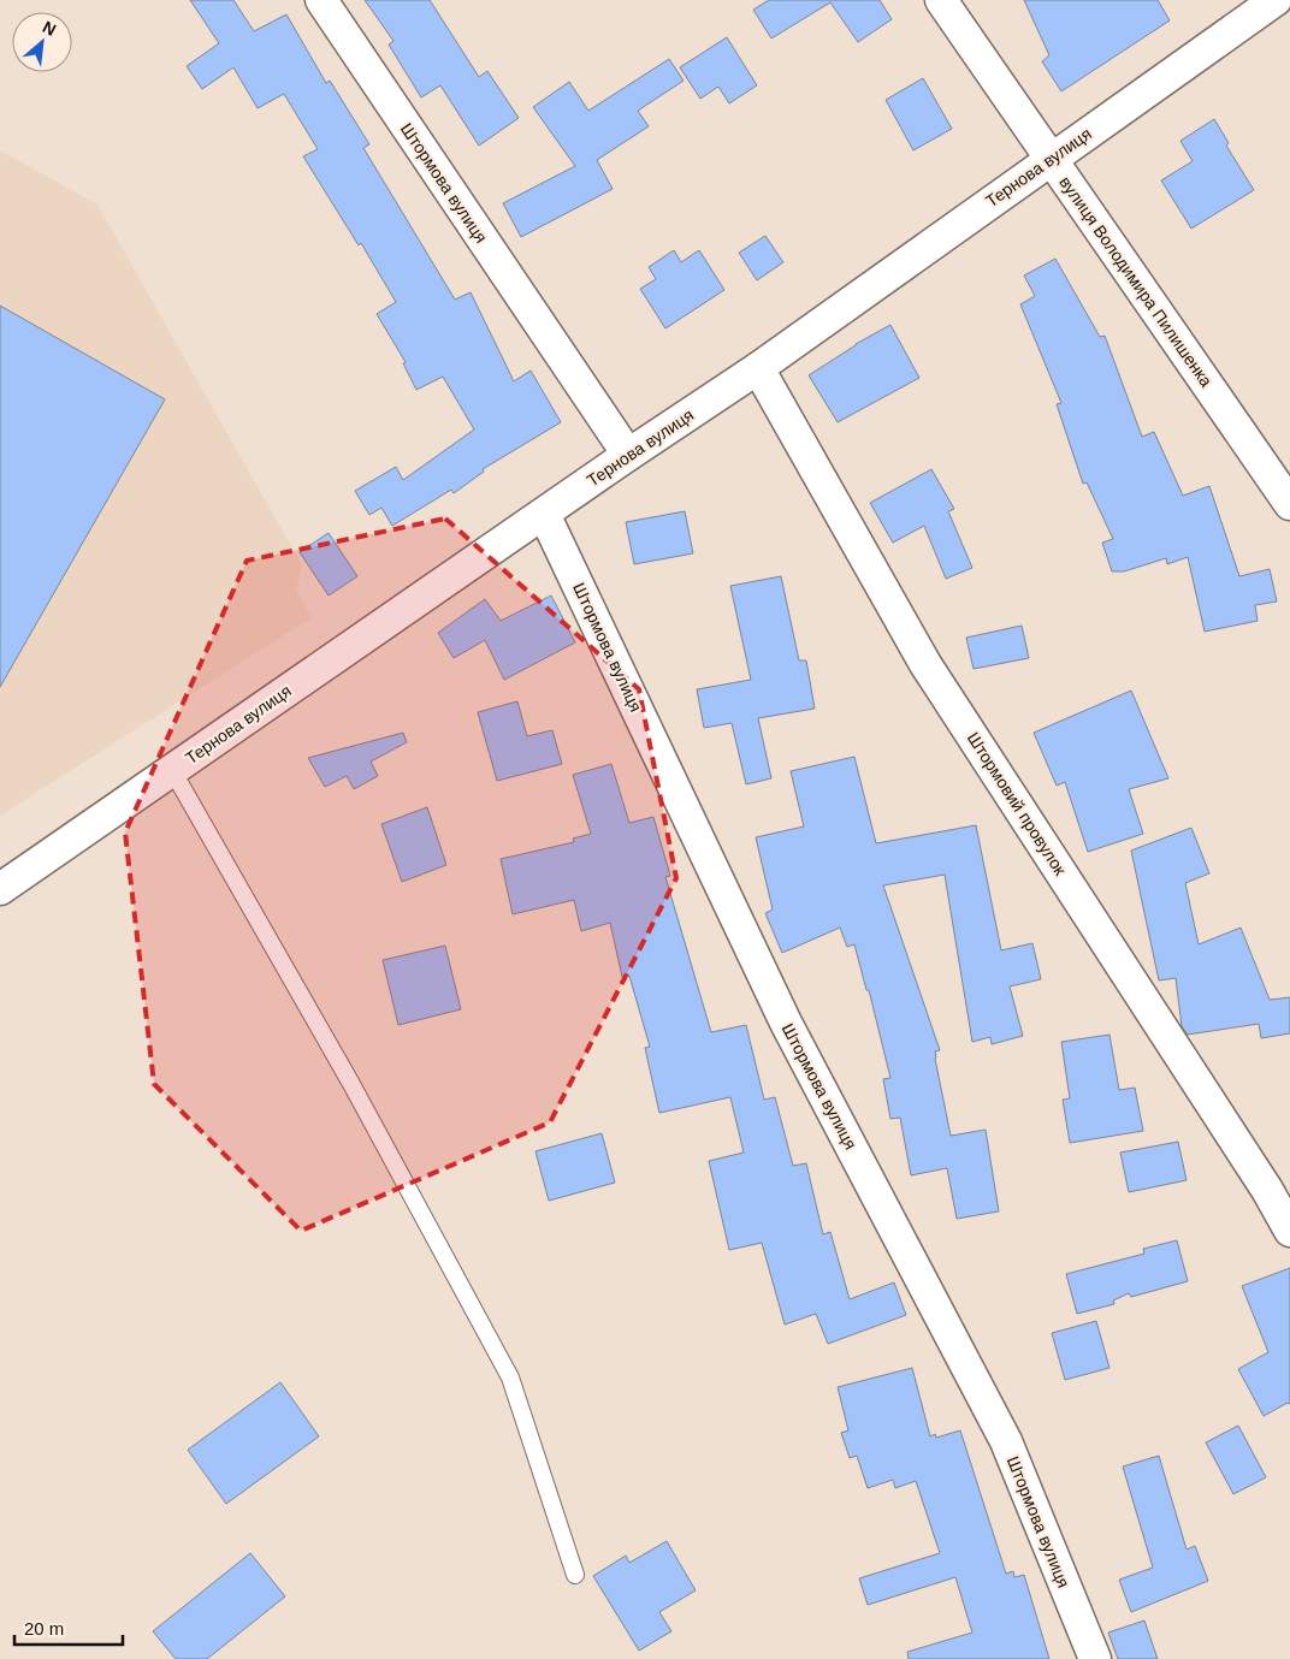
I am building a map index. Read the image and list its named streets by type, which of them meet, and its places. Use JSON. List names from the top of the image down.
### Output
{
  "streets": {
    "street": [
      "Тернова вулиця",
      "Штормова вулиця",
      "вулиця Володимира Пилишенка",
      "Штормовий провулок"
    ]
  },
  "crossings": [
    ["Тернова вулиця", "Штормова вулиця"],
    ["Тернова вулиця", "вулиця Володимира Пилишенка"],
    ["Тернова вулиця", "Штормовий провулок"]
  ],
  "scale_bar": "20 m",
  "north": "top right"
}
